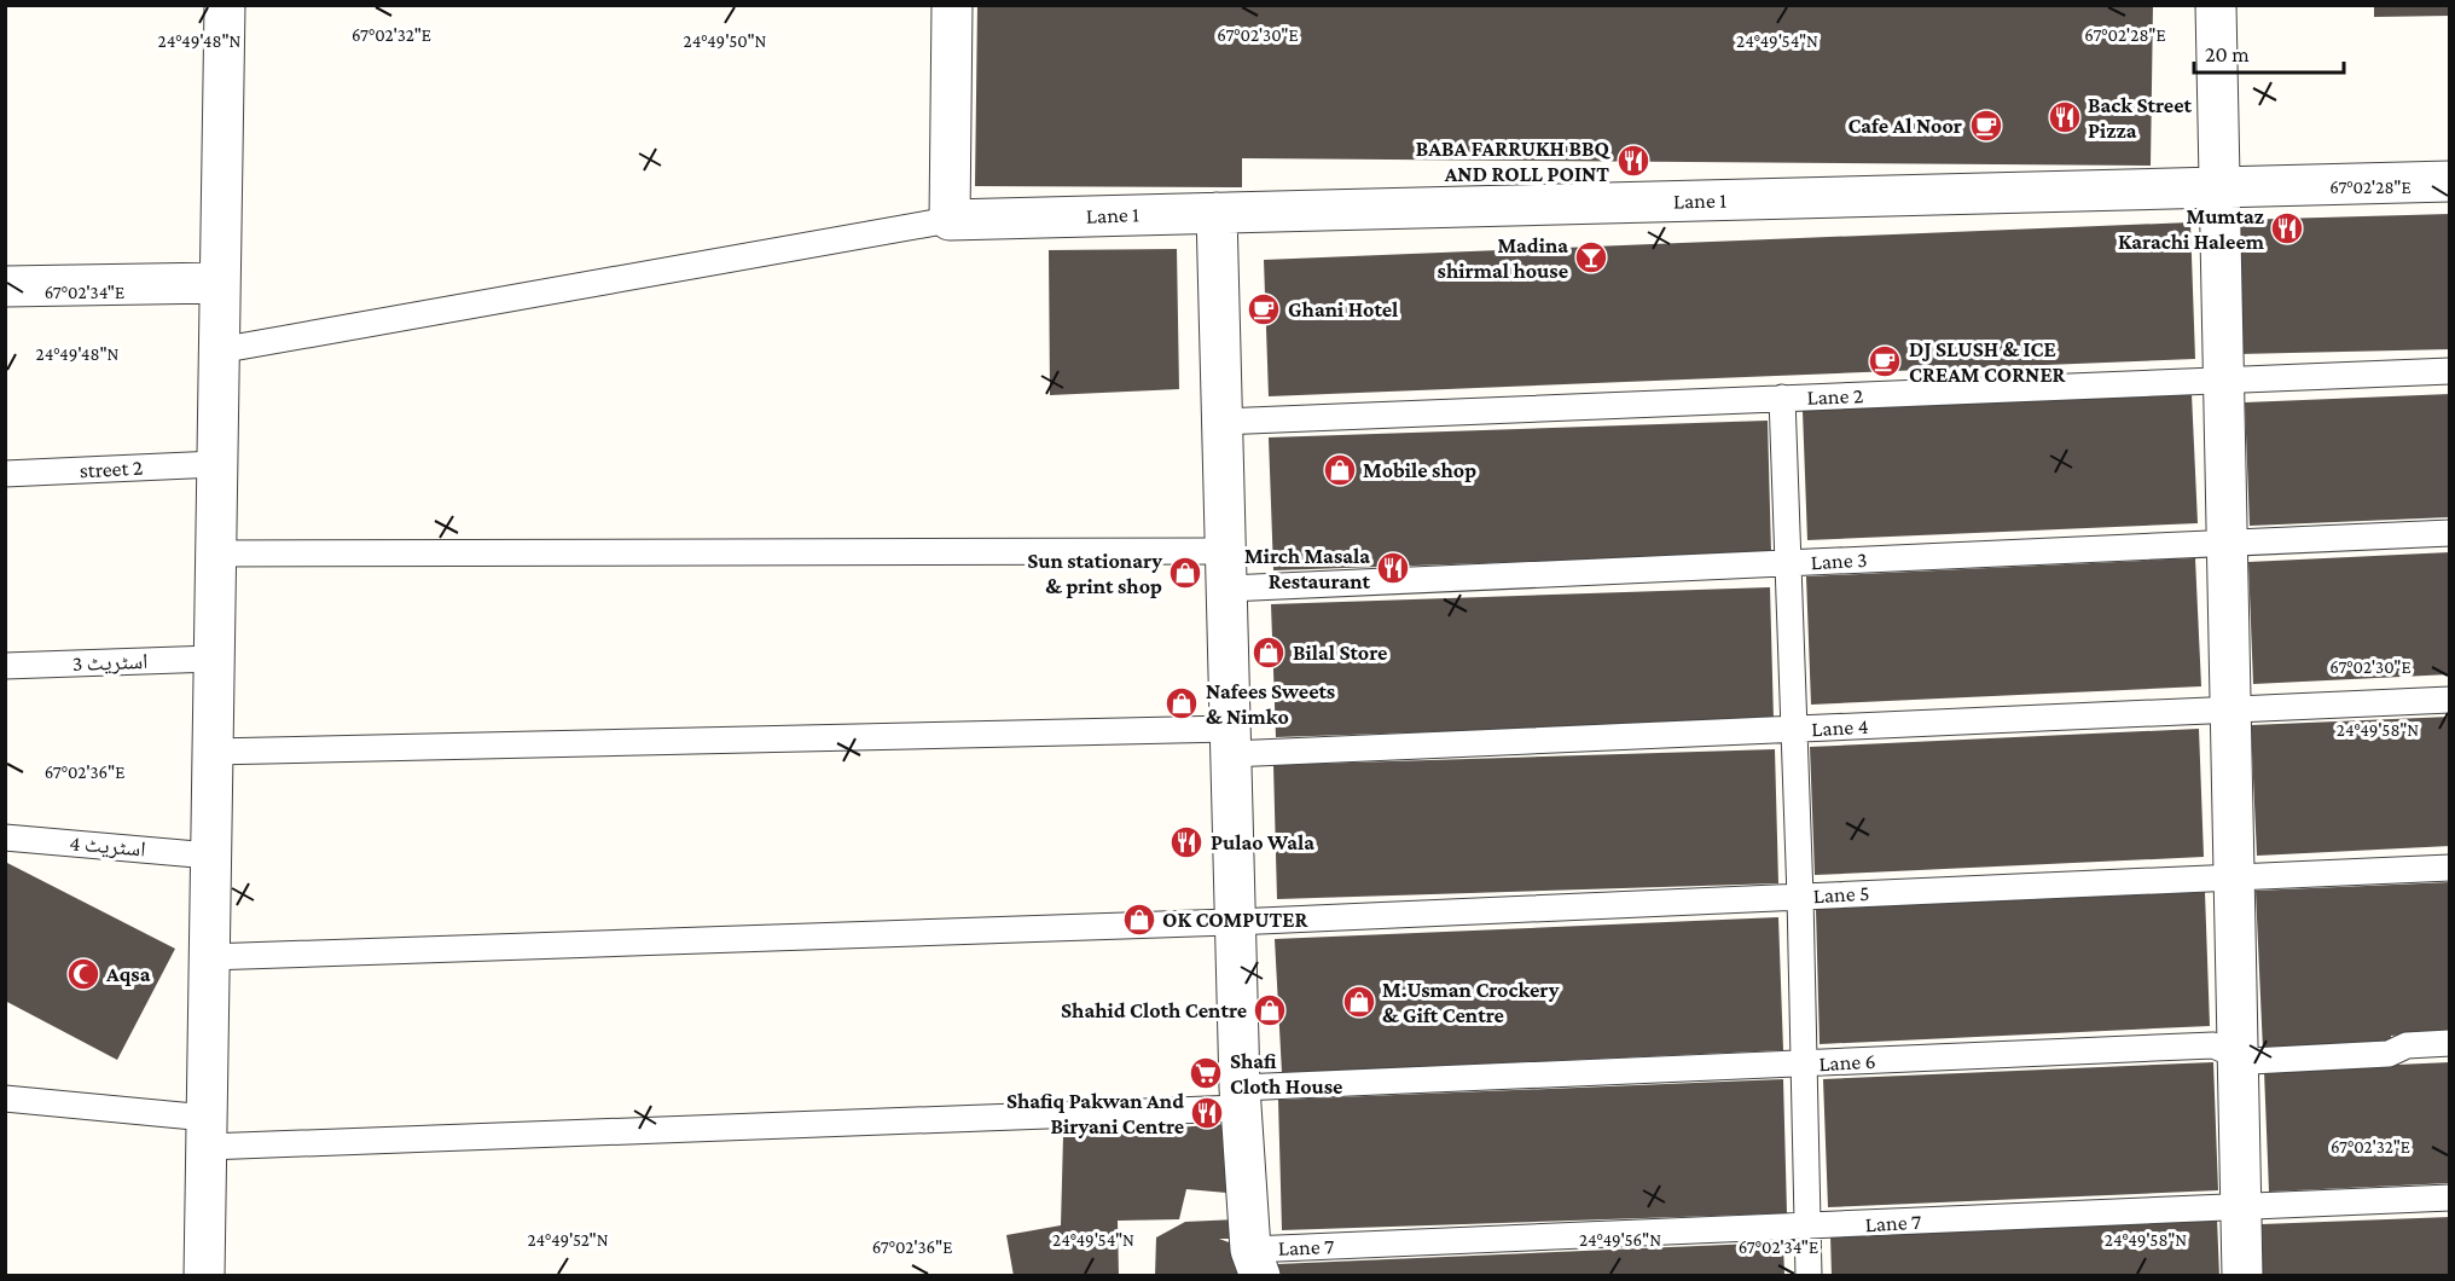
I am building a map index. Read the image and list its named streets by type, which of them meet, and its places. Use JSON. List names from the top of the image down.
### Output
{
  "streets": {
    "street": ["Lane 1"],
    "lane": [
      "Lane 2",
      "street 2",
      "Lane 3",
      "اسٹریٹ 3",
      "Lane 4",
      "اسٹریٹ 4",
      "Lane 5",
      "Lane 6",
      "Lane 7"
    ]
  },
  "places": {
    "restaurant": [
      "Back Street Pizza",
      "BABA FARRUKH BBQ AND ROLL POINT",
      "Mumtaz Karachi Haleem",
      "Mirch Masala Restaurant",
      "Pulao Wala",
      "Shafiq Pakwan And Biryani Centre"
    ],
    "cafe": ["Cafe Al Noor", "Ghani Hotel", "DJ SLUSH & ICE CREAM CORNER"],
    "bar": ["Madina shirmal house"],
    "shop": [
      "Mobile shop",
      "Sun stationary & print shop",
      "Bilal Store",
      "Nafees Sweets & Nimko",
      "OK COMPUTER",
      "M.Usman Crockery & Gift Centre",
      "Shahid Cloth Centre"
    ],
    "mosque": ["Aqsa"],
    "supermarket": ["Shafi Cloth House"]
  },
  "scale_bar": "20 m",
  "coordinates": [
    "67°02'32\"E",
    "67°02'30\"E",
    "67°02'28\"E",
    "24°49'48\"N",
    "24°49'50\"N",
    "24°49'54\"N",
    "67°02'34\"E",
    "24°49'58\"N",
    "67°02'36\"E",
    "24°49'52\"N",
    "24°49'56\"N"
  ]
}
